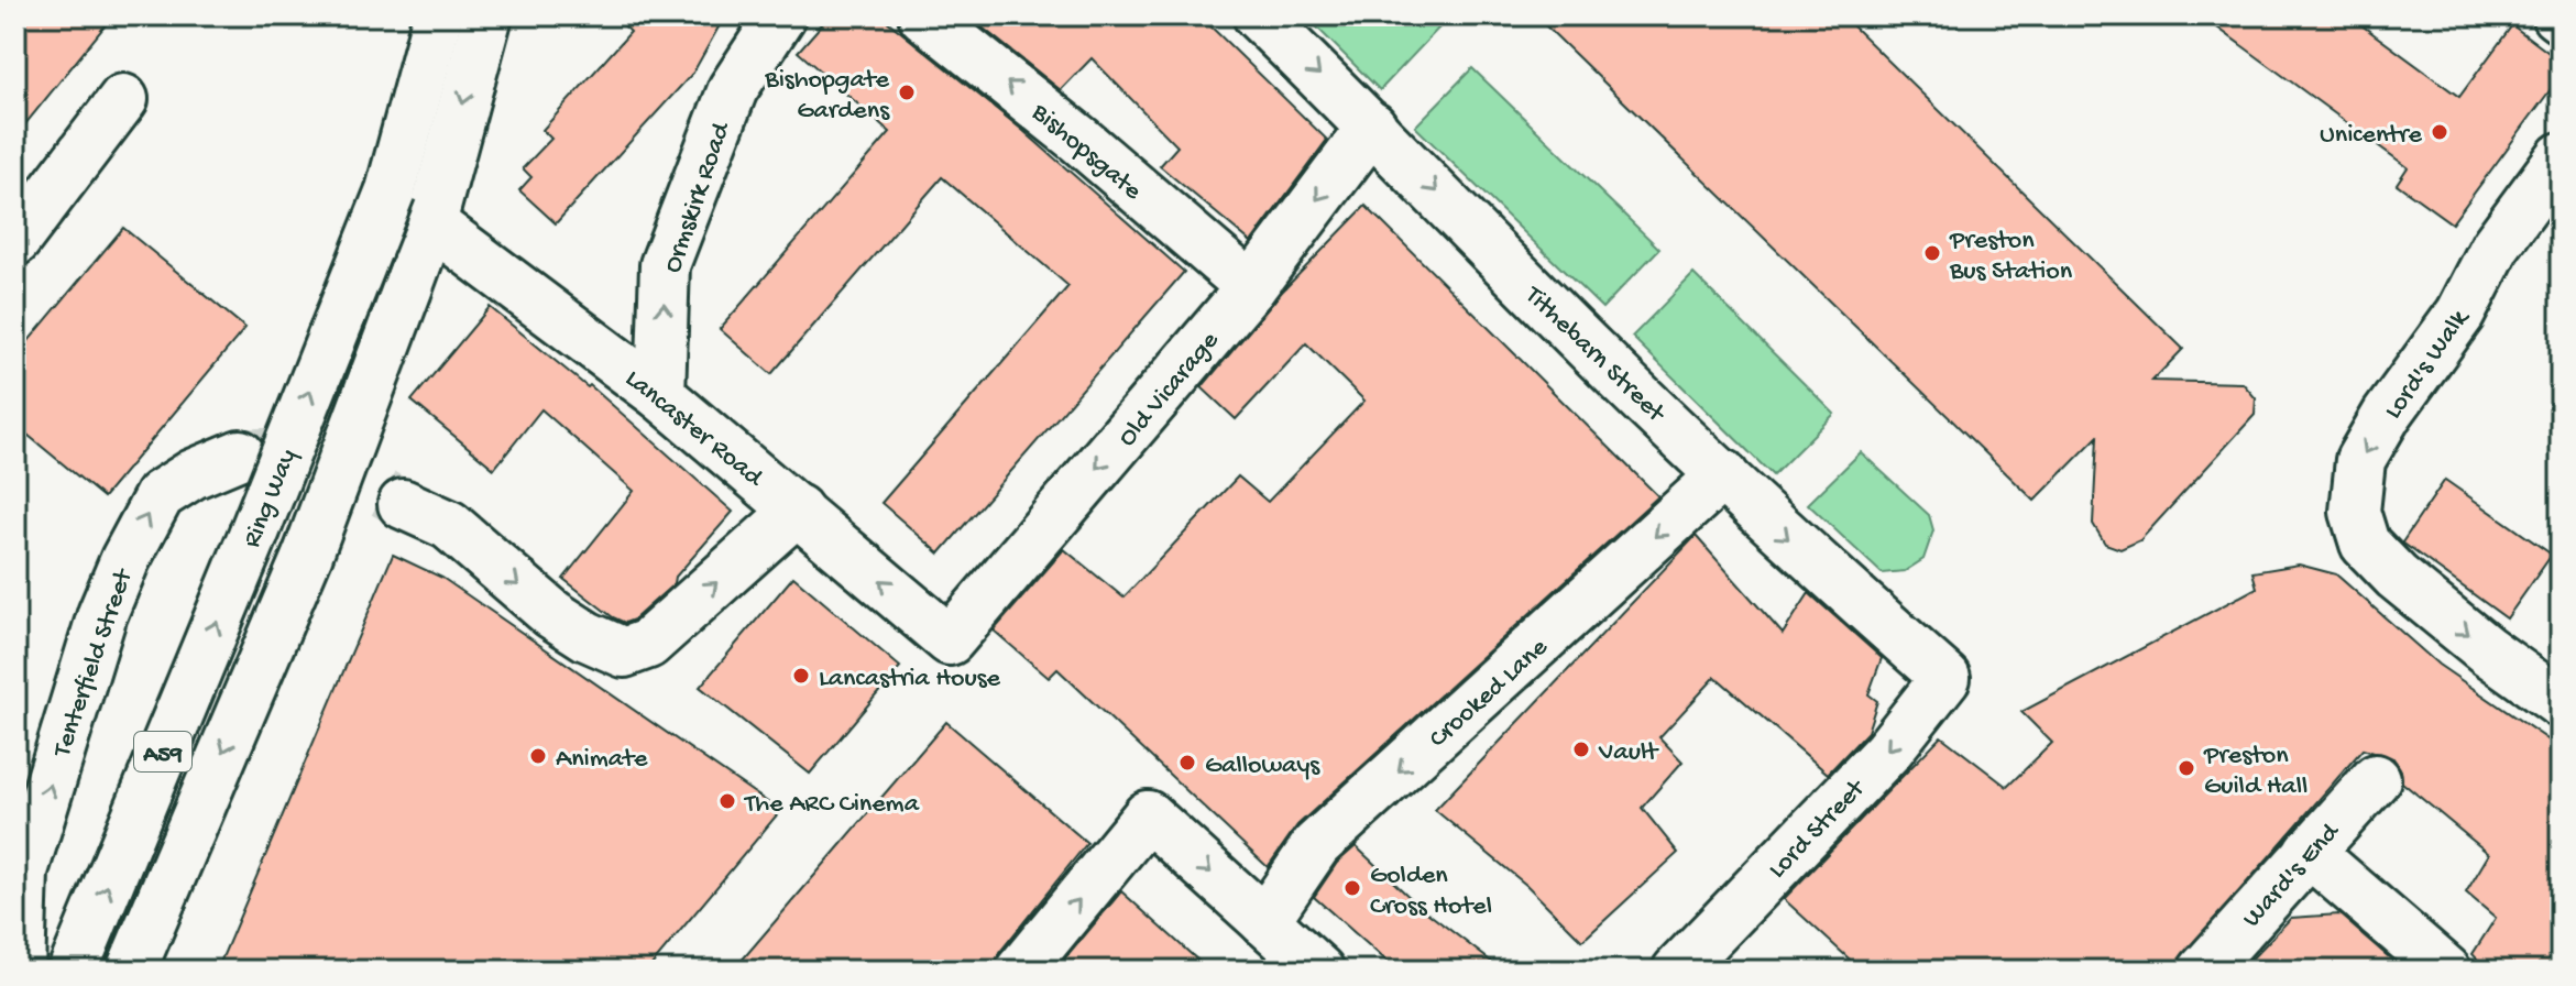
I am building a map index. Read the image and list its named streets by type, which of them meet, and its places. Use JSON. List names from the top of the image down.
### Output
{
  "streets": {
    "main road": [
      "Bishopsgate",
      "Ormskirk Road",
      "Tithebarn Street",
      "Lord's Walk",
      "Old Vicarage",
      "Lancaster Road",
      "Ring Way",
      "Tenterfield Street",
      "Crooked Lane",
      "A59",
      "Lord Street",
      "Ward's End"
    ]
  },
  "crossings": [
    ["Bishopsgate", "Old Vicarage"],
    ["Ormskirk Road", "Lancaster Road"],
    ["Tithebarn Street", "Old Vicarage"],
    ["Tithebarn Street", "Crooked Lane"],
    ["Tithebarn Street", "Lord Street"],
    ["Old Vicarage", "Lancaster Road"],
    ["Lancaster Road", "A59"]
  ],
  "one_way": [
    "Bishopsgate",
    "Tithebarn Street",
    "Old Vicarage",
    "Crooked Lane",
    "Lord Street"
  ],
  "places": [
    "Bishopgate Gardens",
    "Unicentre",
    "Preston Bus Station",
    "Lancastria House",
    "Vault",
    "Animate",
    "Galloways",
    "Preston Guild Hall",
    "The ARC Cinema",
    "Golden Cross Hotel"
  ]
}
